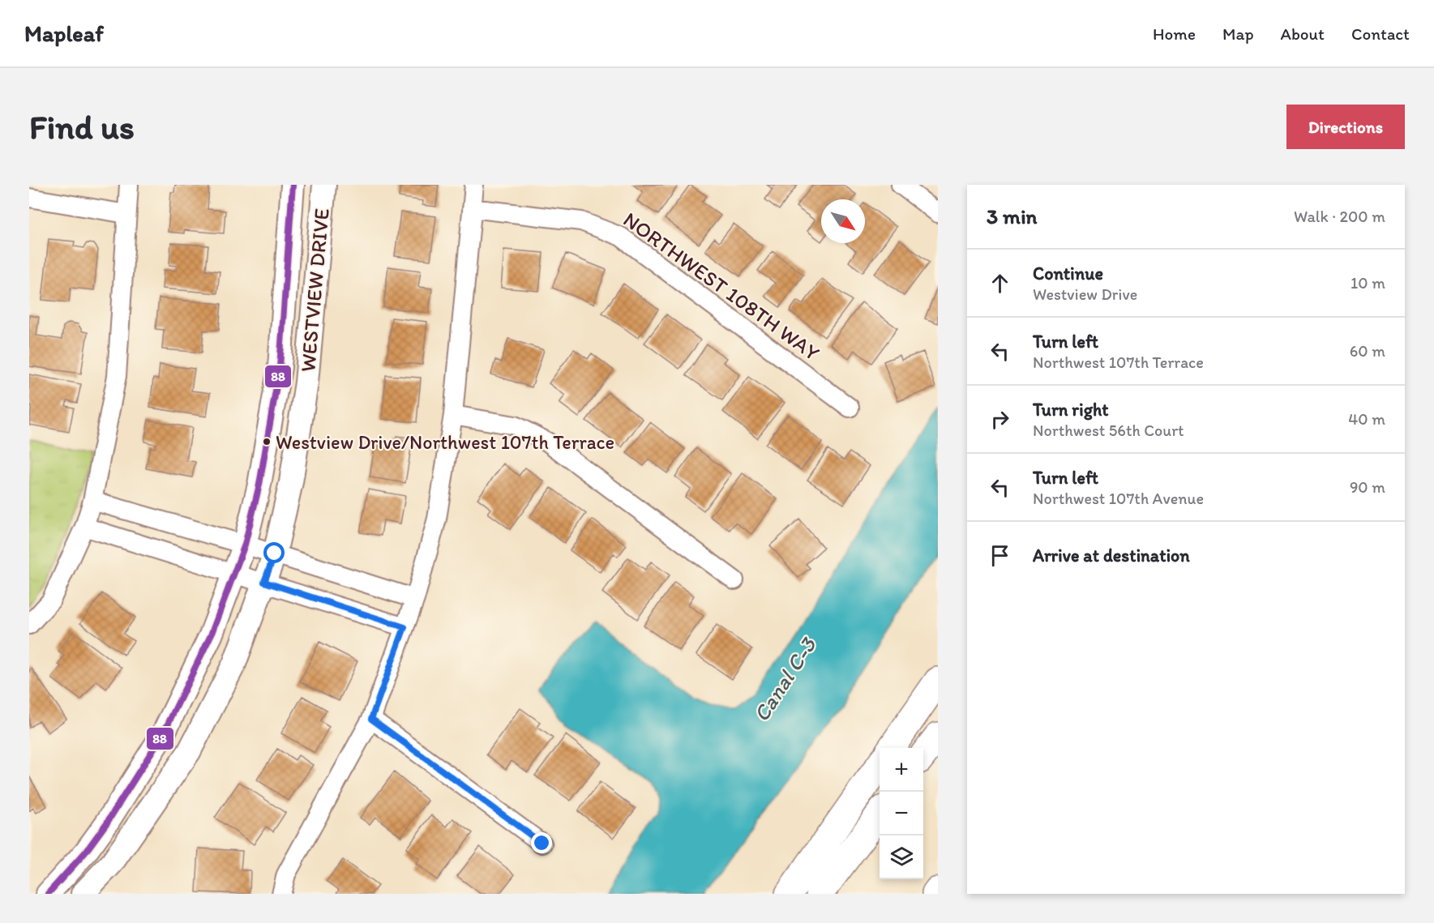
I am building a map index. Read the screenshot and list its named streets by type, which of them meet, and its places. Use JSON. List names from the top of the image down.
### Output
{
  "streets": {
    "street": ["NORTHWEST 108TH WAY", "WESTVIEW DRIVE"]
  },
  "water": ["Canal C-3"],
  "places": ["Westview Drive/Northwest 107th Terrace"],
  "lines": ["transit line 88"],
  "north": "bottom right",
  "page": {
    "header": "Mapleaf",
    "nav": [
      "Home",
      "Map",
      "About",
      "Contact"
    ],
    "buttons": "Directions",
    "title": "Find us",
    "heading": ["3 min", "Walk · 200 m"],
    "list": [
      ["Continue", "Westview Drive", "10 m"],
      ["Turn left", "Northwest 107th Terrace", "60 m"],
      ["Turn right", "Northwest 56th Court", "40 m"],
      ["Turn left", "Northwest 107th Avenue", "90 m"],
      "Arrive at destination"
    ],
    "map_buttons": ["+", "−"]
  }
}
